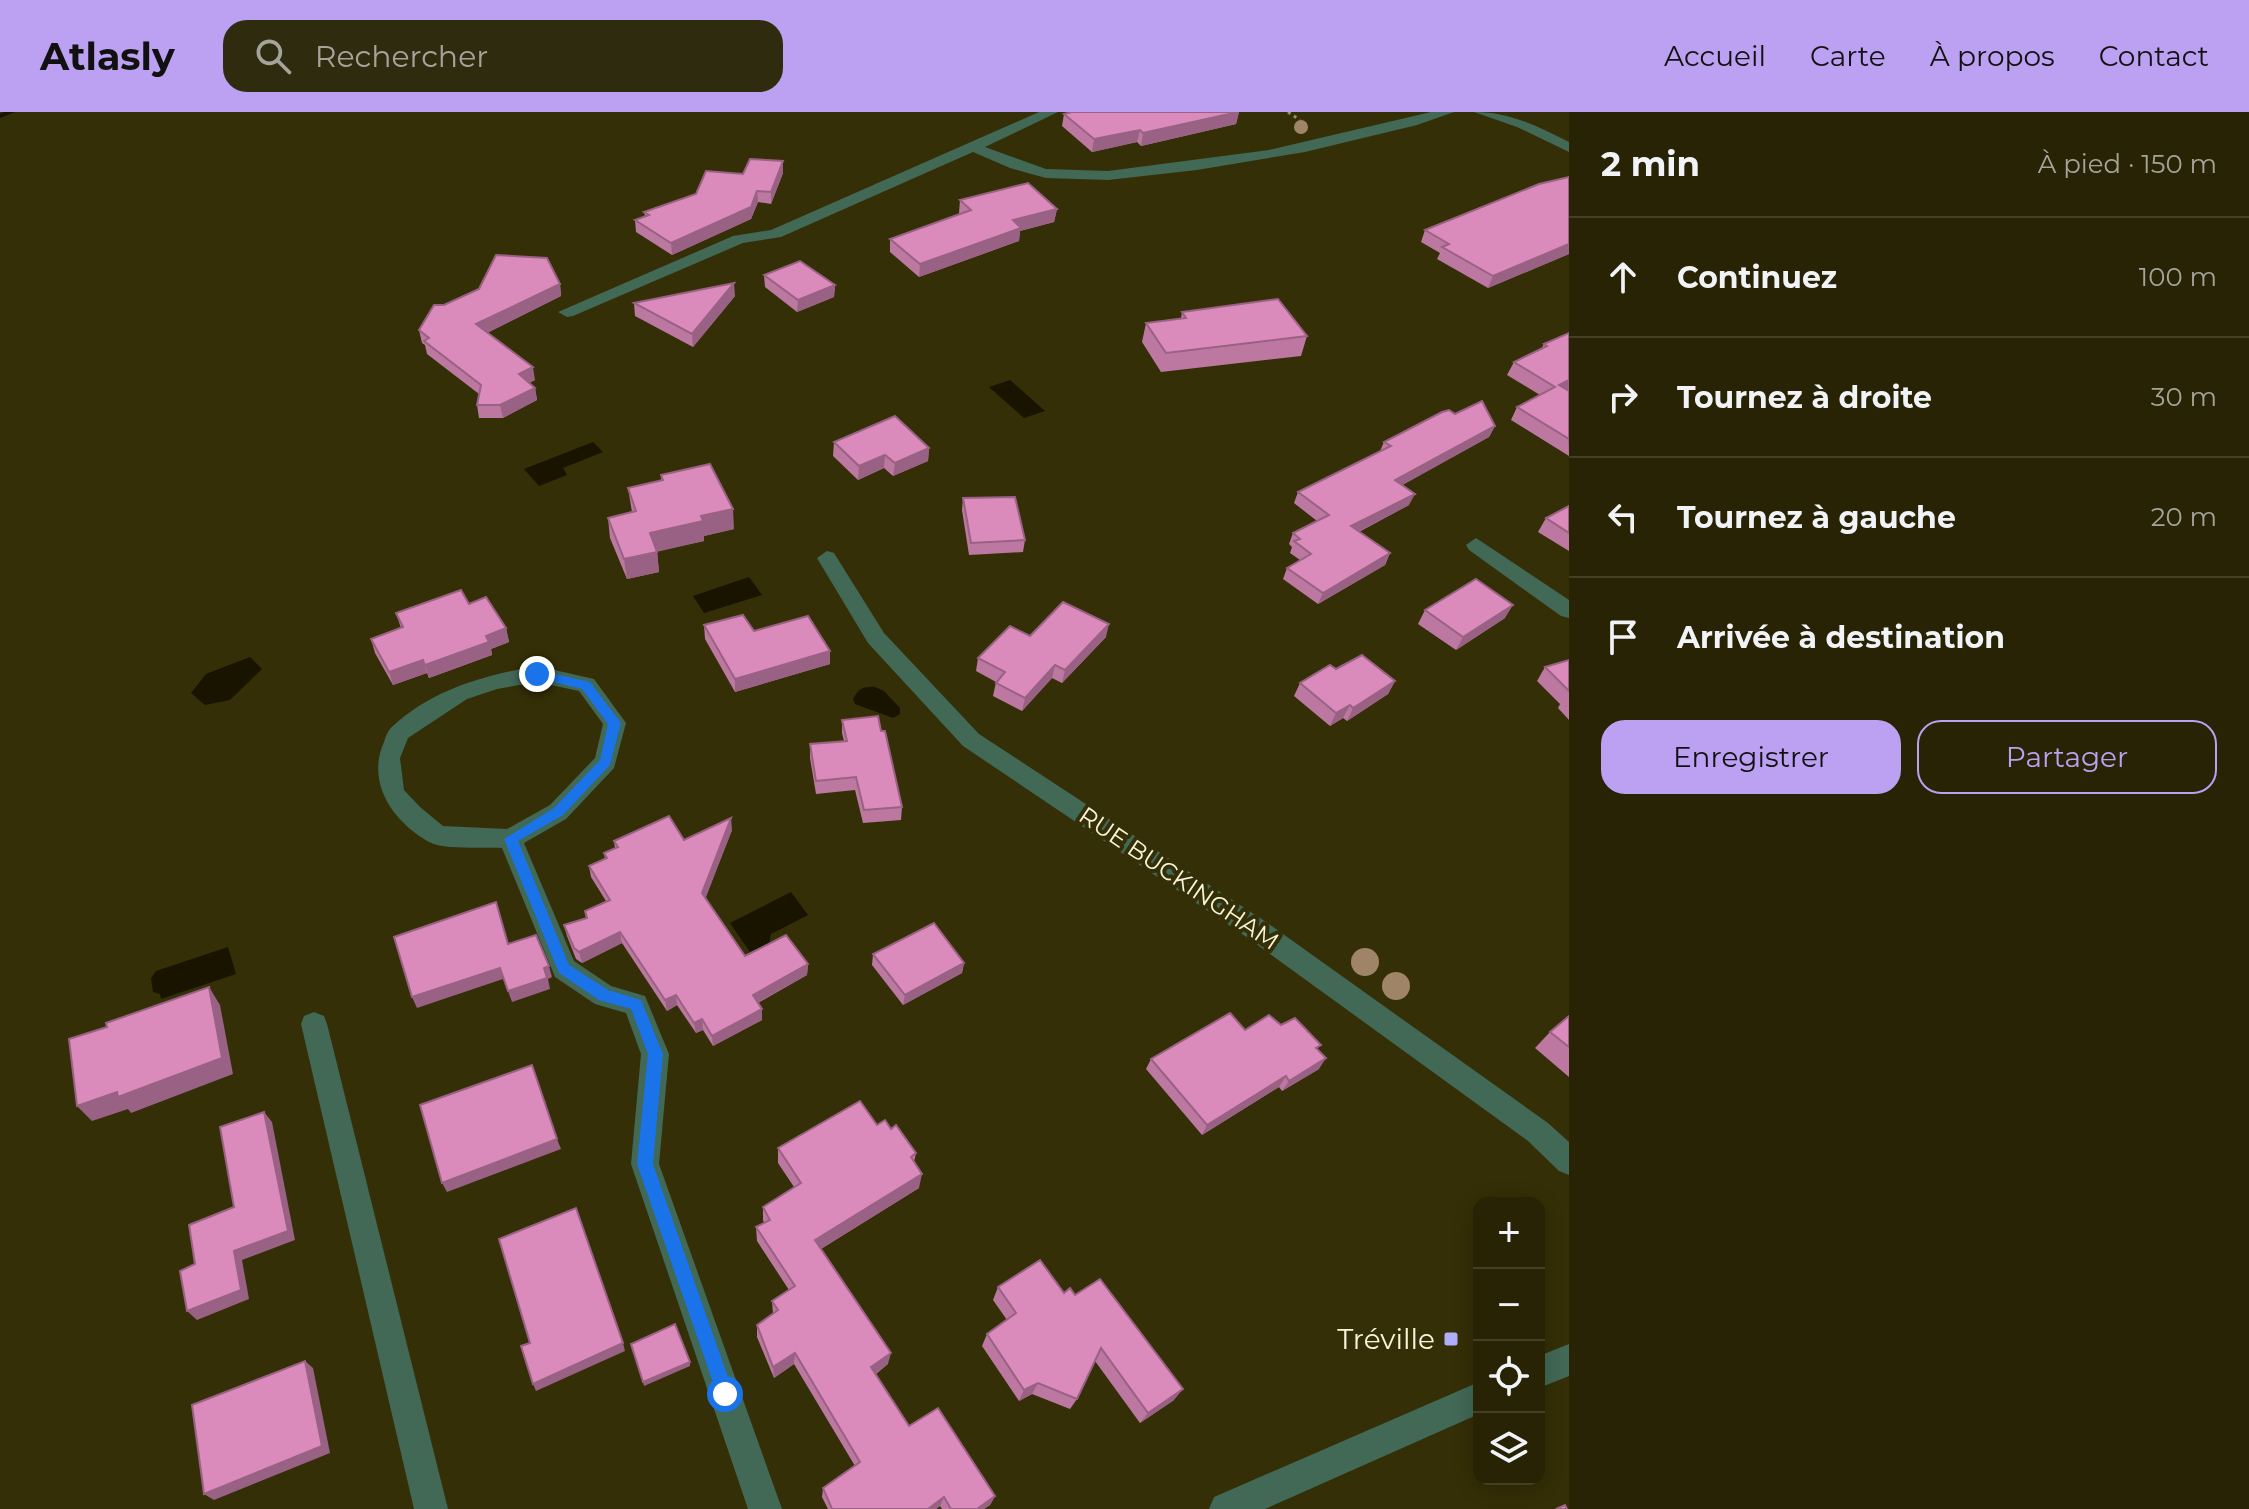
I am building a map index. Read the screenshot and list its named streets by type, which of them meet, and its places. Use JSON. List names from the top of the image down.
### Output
{
  "streets": {
    "street": ["RUE BUCKINGHAM"]
  },
  "places": {
    "transit": ["Tréville"]
  },
  "page": {
    "header": "Atlasly",
    "search": "Rechercher",
    "nav": [
      "Accueil",
      "Carte",
      "À propos",
      "Contact"
    ],
    "heading": ["2 min", "À pied · 150 m"],
    "list": [
      ["Continuez", "100 m"],
      ["Tournez à droite", "30 m"],
      ["Tournez à gauche", "20 m"],
      "Arrivée à destination"
    ],
    "buttons": ["Enregistrer", "Partager"],
    "map_buttons": ["+", "−"]
  }
}
